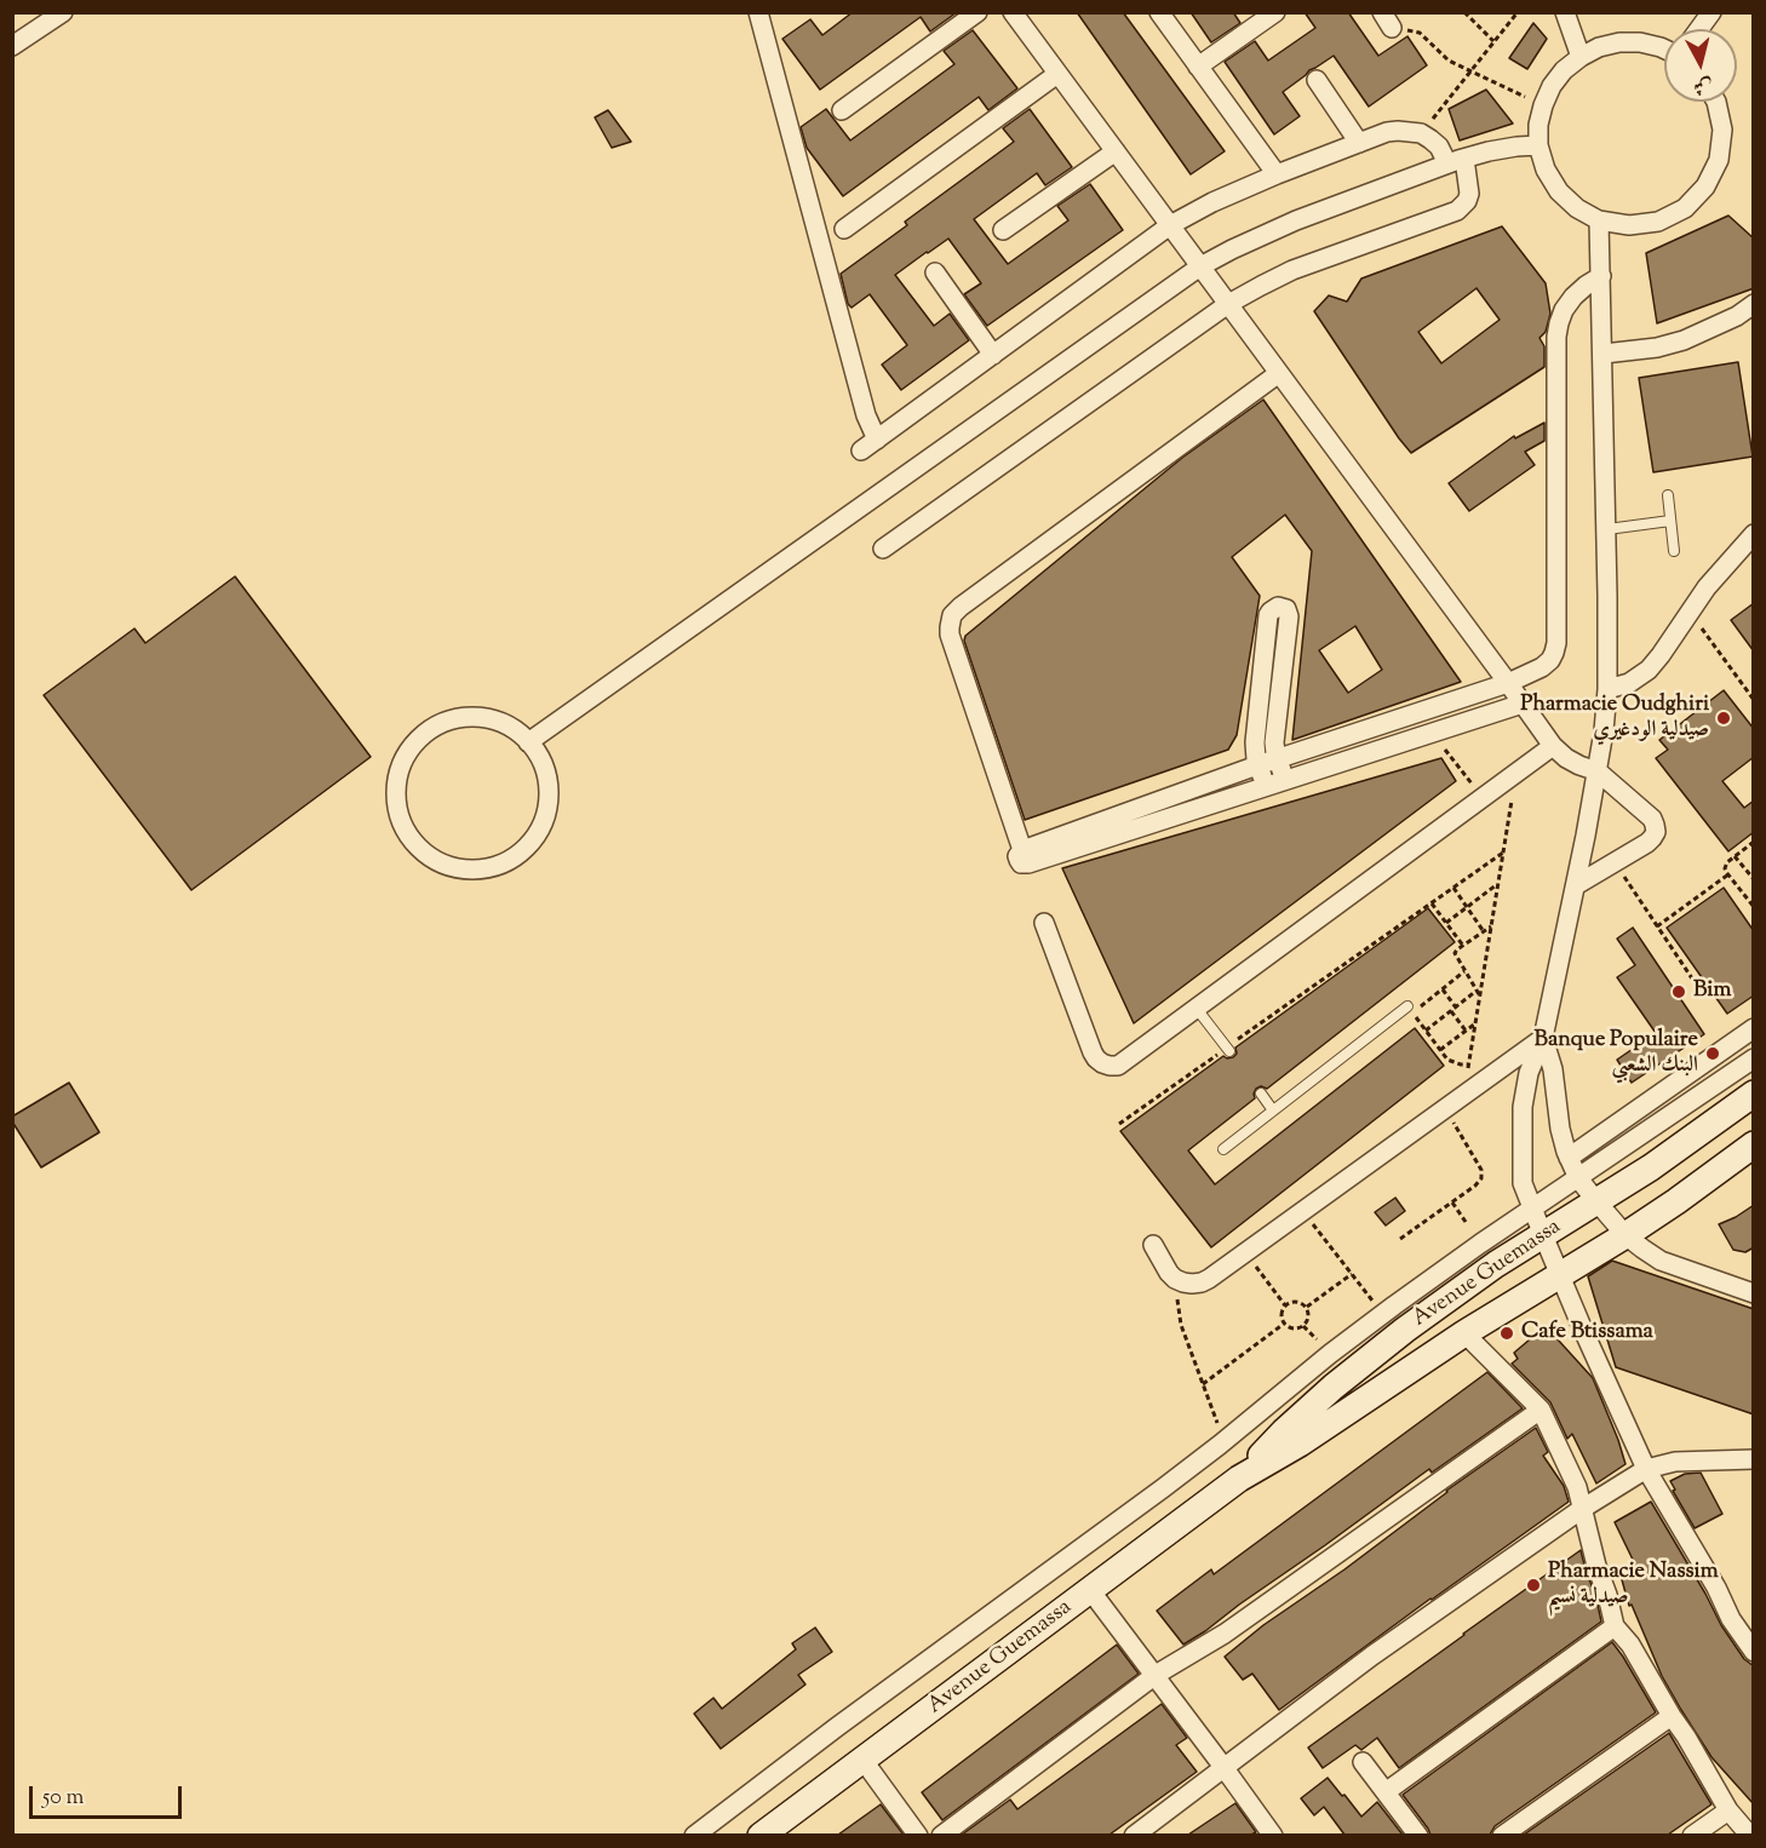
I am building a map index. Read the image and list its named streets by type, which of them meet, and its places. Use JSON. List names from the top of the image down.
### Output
{
  "streets": {
    "main road": ["Avenue Guemassa"]
  },
  "places": [
    "Pharmacie Oudghiri صيدلية الودغيري",
    "Bim",
    "Banque Populaire البنك الشعبي",
    "Cafe Btissama",
    "Pharmacie Nassim صيدلية نسيم"
  ],
  "scale_bar": "50 m",
  "north": "bottom"
}
